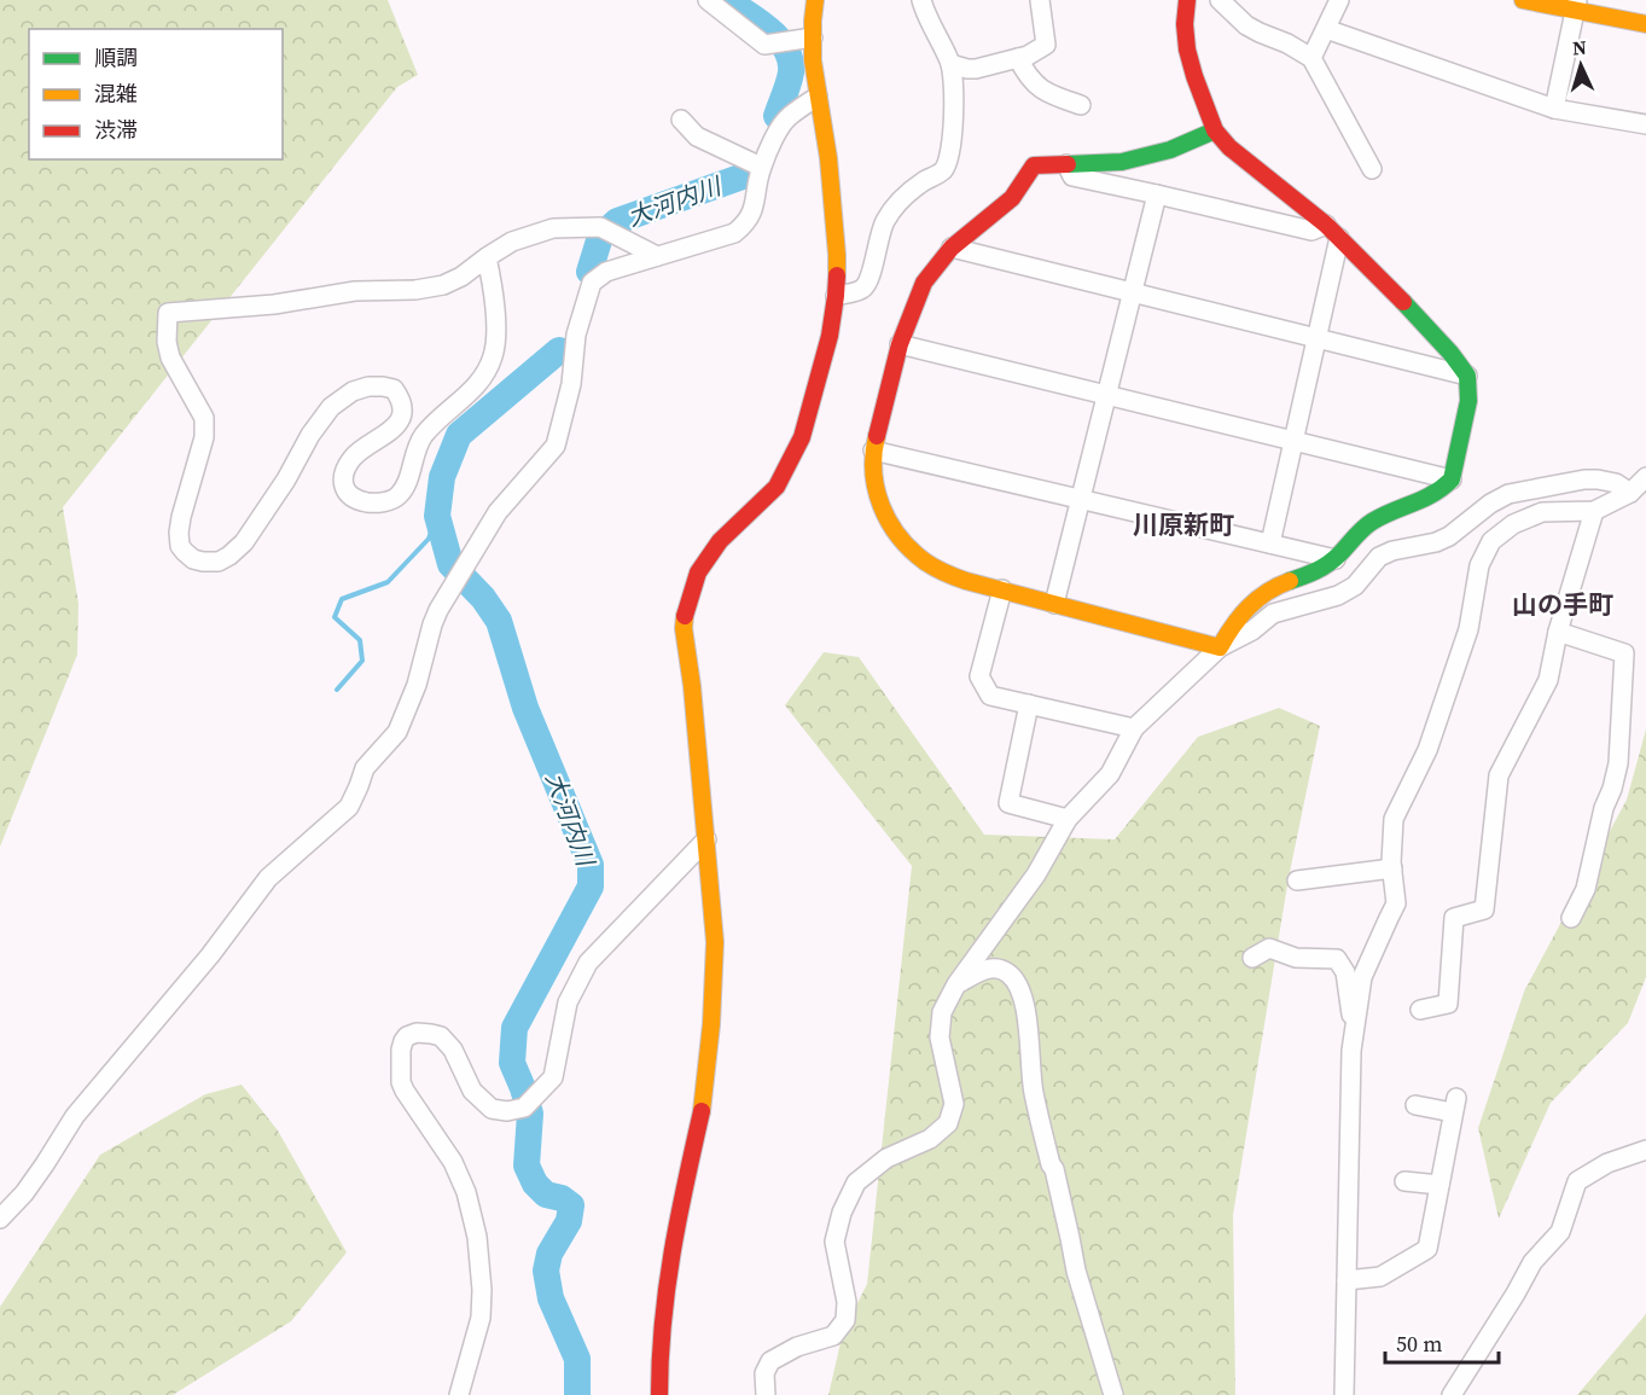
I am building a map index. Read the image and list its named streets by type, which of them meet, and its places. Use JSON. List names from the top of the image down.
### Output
{
  "districts": ["川原新町", "山の手町"],
  "water": ["大河内川"],
  "legend": ["順調", "混雑", "渋滞"],
  "scale_bar": "50 m",
  "north": "top"
}
